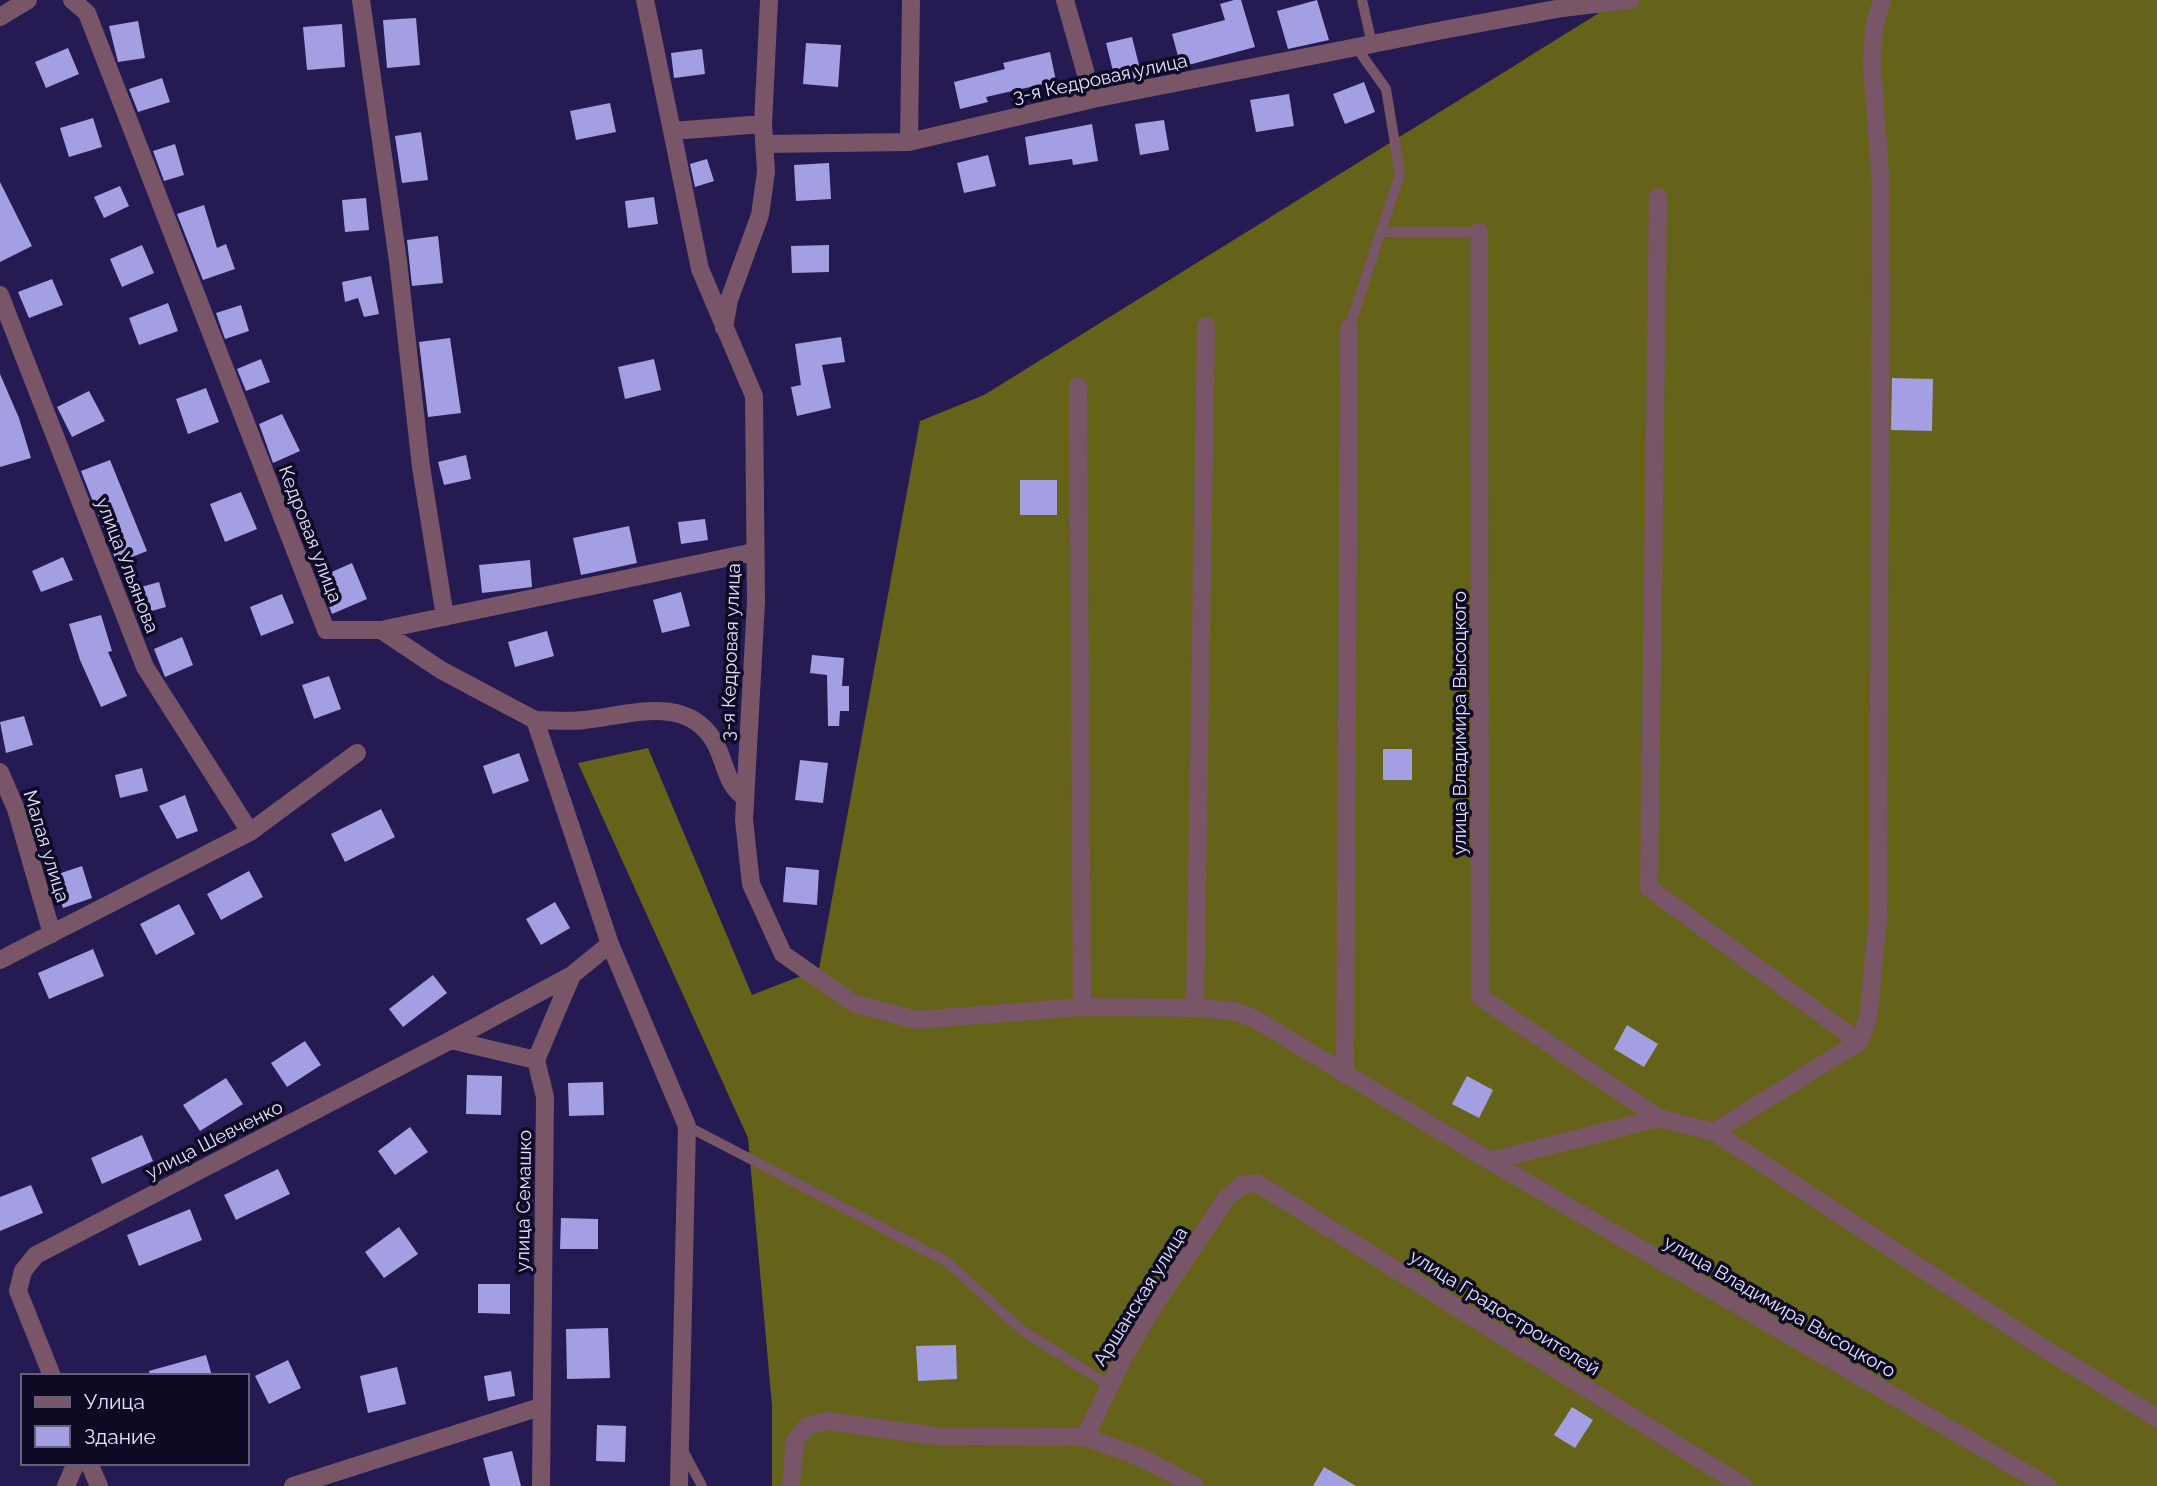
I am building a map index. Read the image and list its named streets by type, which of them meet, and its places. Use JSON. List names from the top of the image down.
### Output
{
  "streets": {
    "street": [
      "3-я Кедровая улица",
      "Кедровая улица",
      "улица Ульянова",
      "улица Владимира Высоцкого",
      "Малая улица",
      "улица Шевченко",
      "улица Семашко",
      "Аршанская улица",
      "улица Градостроителей"
    ]
  },
  "crossings": [
    ["3-я Кедровая улица", "Кедровая улица"],
    ["3-я Кедровая улица", "улица Владимира Высоцкого"],
    ["Аршанская улица", "улица Градостроителей"]
  ],
  "legend": ["Улица", "Здание"]
}
